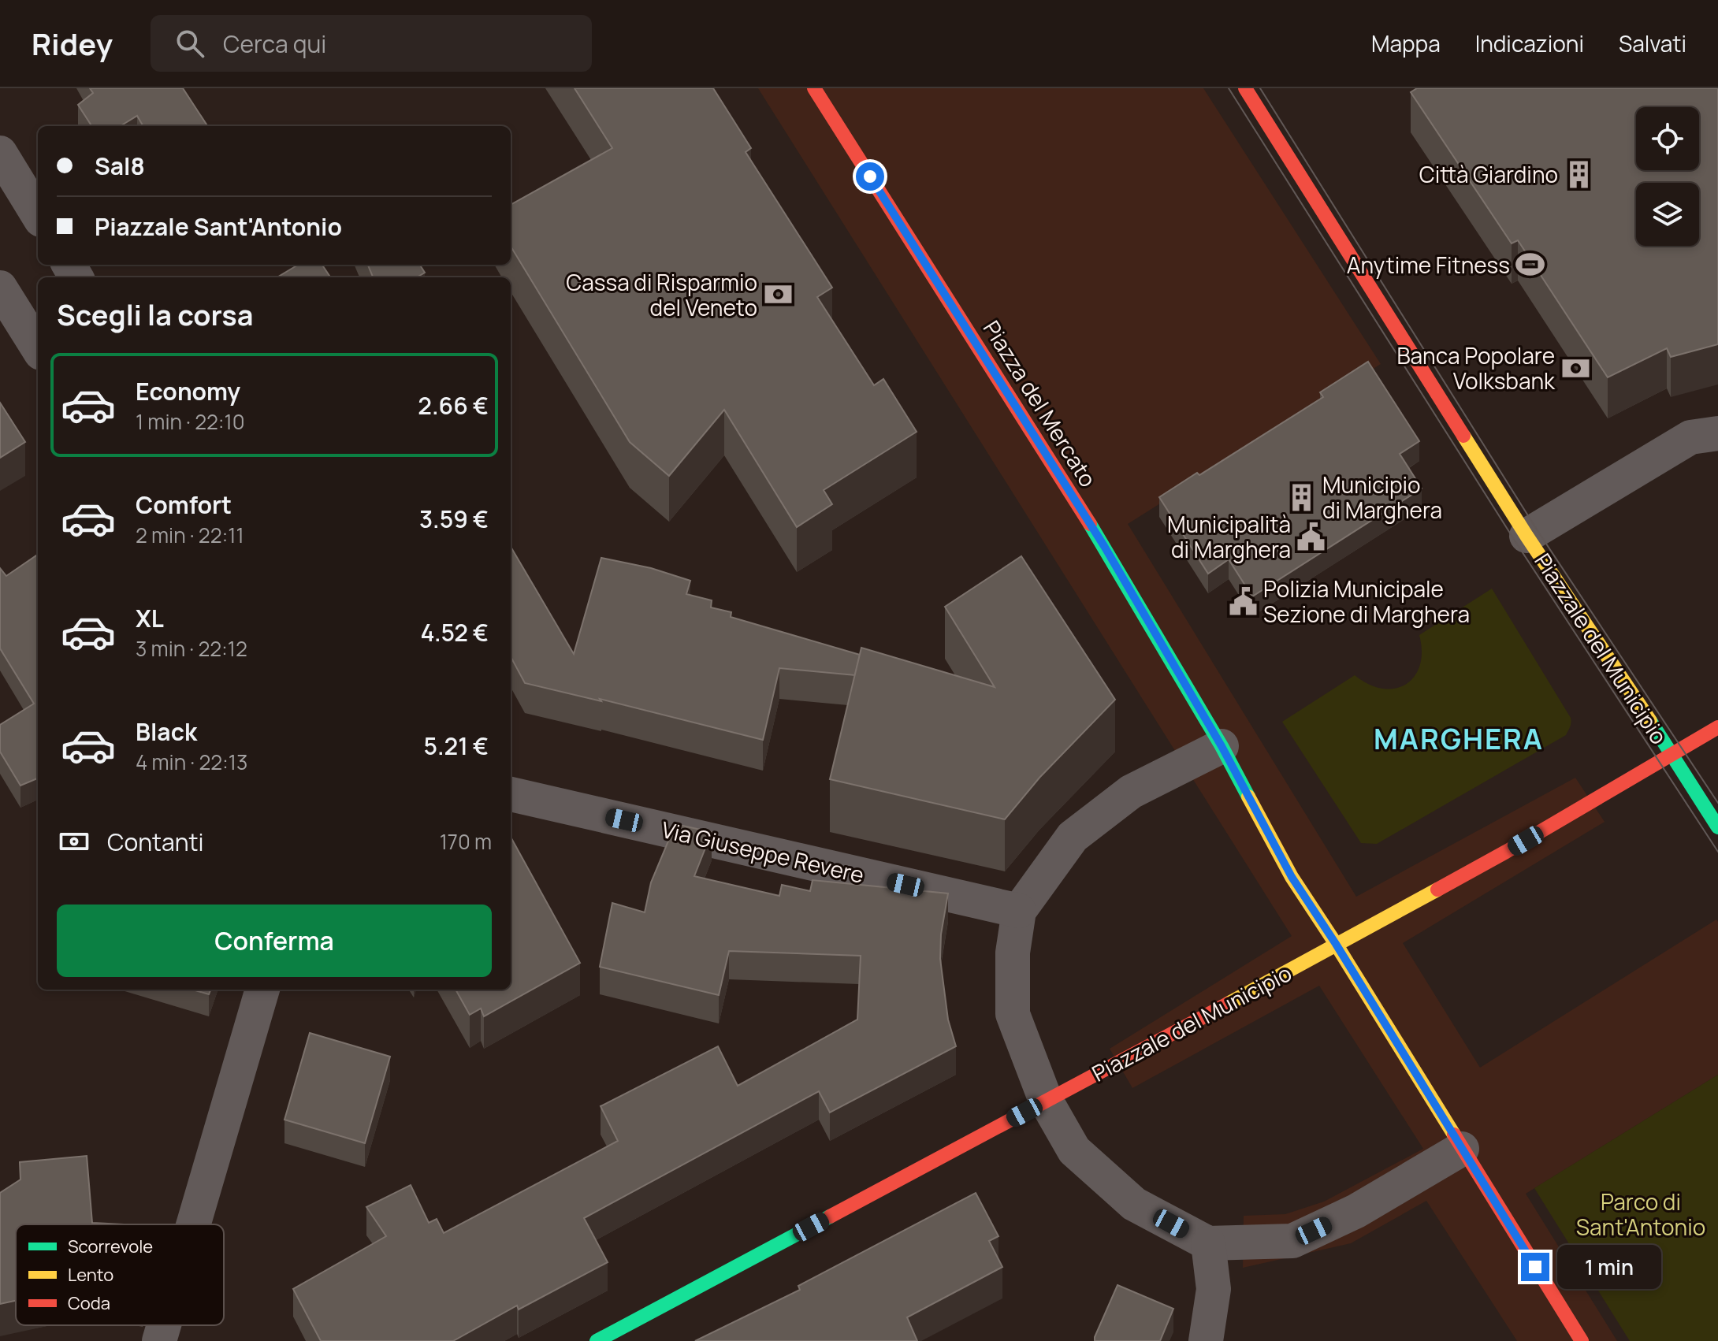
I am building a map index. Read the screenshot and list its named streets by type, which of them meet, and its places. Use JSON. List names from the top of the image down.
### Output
{
  "streets": {
    "street": ["Piazza del Mercato", "Piazzale del Municipio", "Via Giuseppe Revere"]
  },
  "districts": ["MARGHERA"],
  "parks": ["Parco di Sant'Antonio"],
  "places": {
    "building": ["Città Giardino", "Municipio di Marghera"],
    "sports": ["Anytime Fitness"],
    "bank": ["Cassa di Risparmio del Veneto", "Banca Popolare Volksbank"],
    "public building": ["Municipalità di Marghera", "Polizia Municipale Sezione di Marghera"]
  },
  "legend": ["Scorrevole", "Lento", "Coda"],
  "page": {
    "header": "Ridey",
    "search": "Cerca qui",
    "nav": ["Mappa", "Indicazioni", "Salvati"],
    "banner": ["Sal8", "Piazzale Sant'Antonio"],
    "heading": "Scegli la corsa",
    "list": [
      {
        "name": "Economy",
        "note": "1 min · 22:10",
        "value": "2.66 €"
      },
      {
        "name": "Comfort",
        "note": "2 min · 22:11",
        "value": "3.59 €"
      },
      {
        "name": "XL",
        "note": "3 min · 22:12",
        "value": "4.52 €"
      },
      {
        "name": "Black",
        "note": "4 min · 22:13",
        "value": "5.21 €"
      }
    ],
    "pay": ["Contanti", "170 m"],
    "buttons": "Conferma",
    "bubble": "1 min"
  }
}
